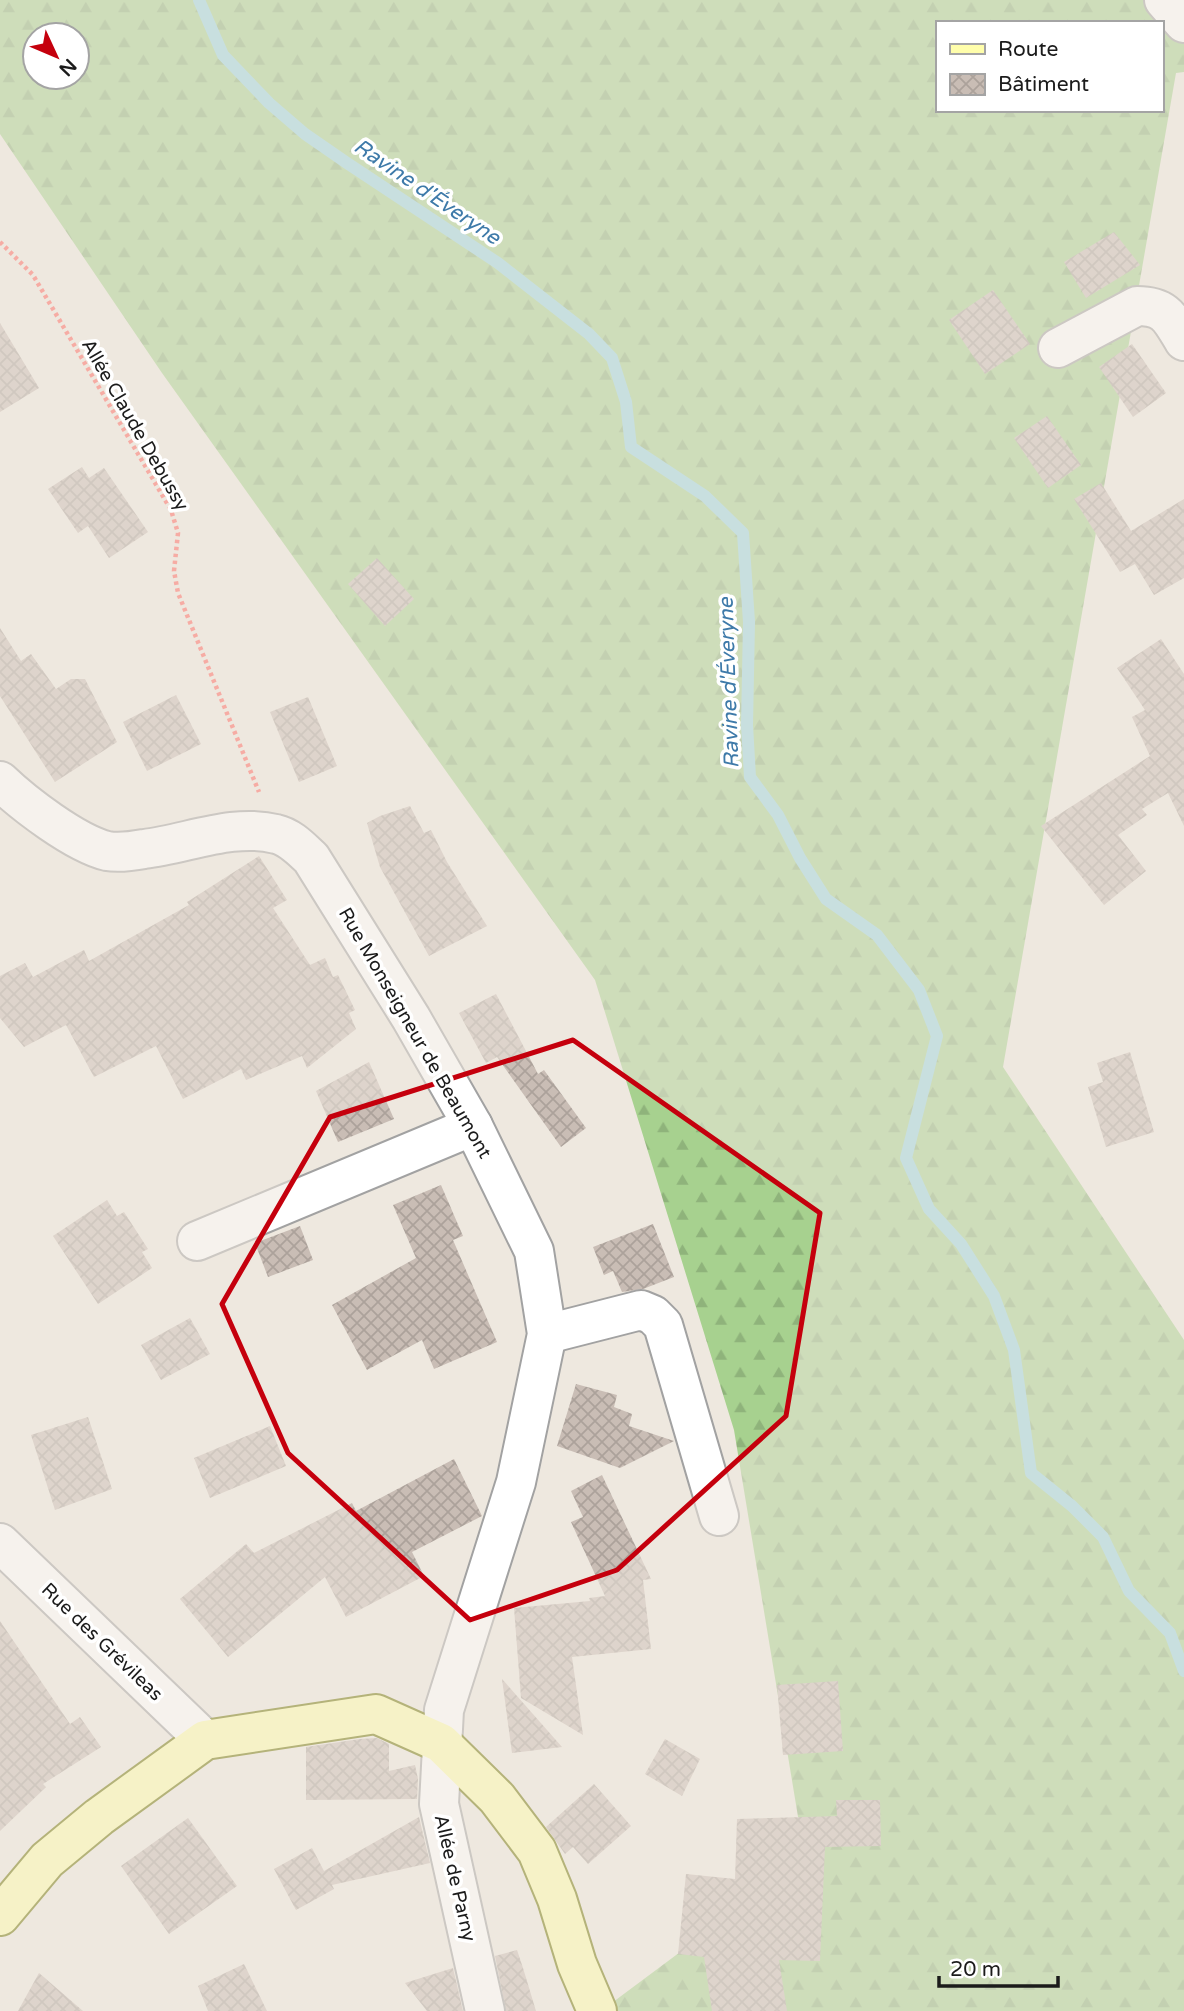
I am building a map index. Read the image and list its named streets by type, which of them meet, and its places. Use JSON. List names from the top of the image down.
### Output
{
  "streets": {
    "street": ["Rue Monseigneur de Beaumont", "Rue des Grévileas", "Allée de Parny"],
    "path": ["Allée Claude Debussy"]
  },
  "crossings": [
    ["Allée Claude Debussy", "Rue Monseigneur de Beaumont"],
    ["Rue Monseigneur de Beaumont", "Allée de Parny"]
  ],
  "water": ["Ravine d'Éveryne"],
  "legend": ["Route", "Bâtiment"],
  "scale_bar": "20 m",
  "north": "bottom right"
}
